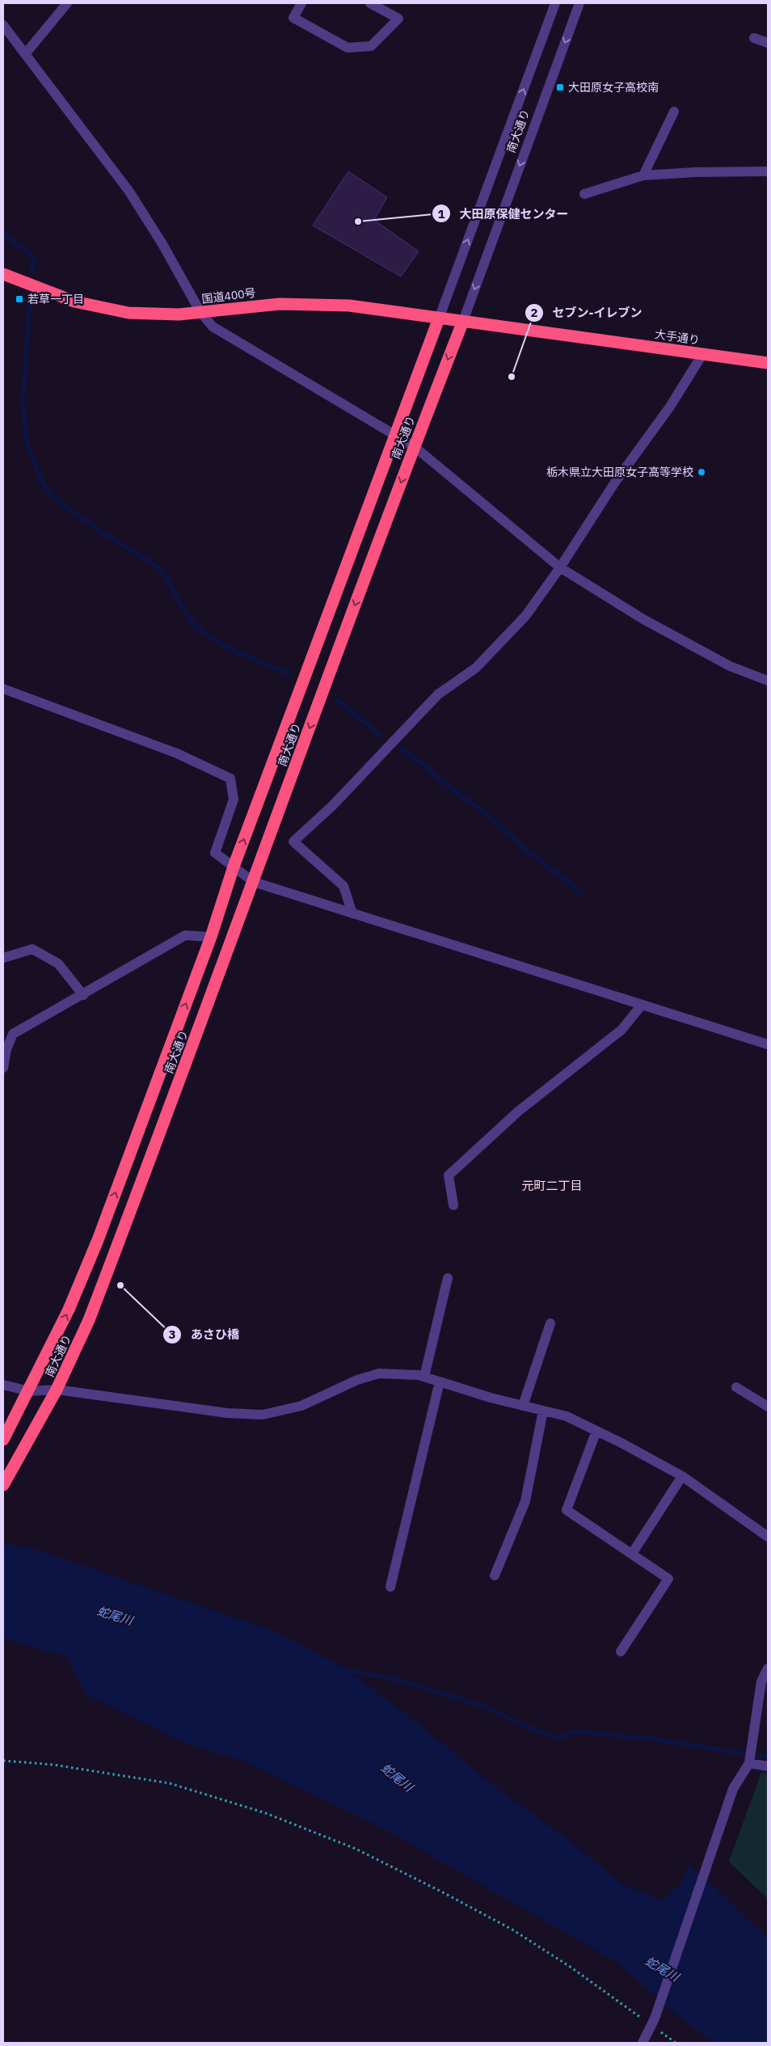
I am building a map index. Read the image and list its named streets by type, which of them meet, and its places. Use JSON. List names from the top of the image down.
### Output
{
  "streets": {
    "highway": ["南大通り", "国道400号", "大手通り"]
  },
  "crossings": [
    ["南大通り", "国道400号"],
    ["南大通り", "大手通り"],
    ["国道400号", "大手通り"]
  ],
  "districts": ["元町二丁目"],
  "water": ["蛇尾川"],
  "places": {
    "transit": ["大田原女子高校南", "若草一丁目"],
    "other": [
      "大田原保健センター",
      "セブン-イレブン",
      "栃木県立大田原女子高等学校",
      "あさひ橋"
    ]
  }
}
